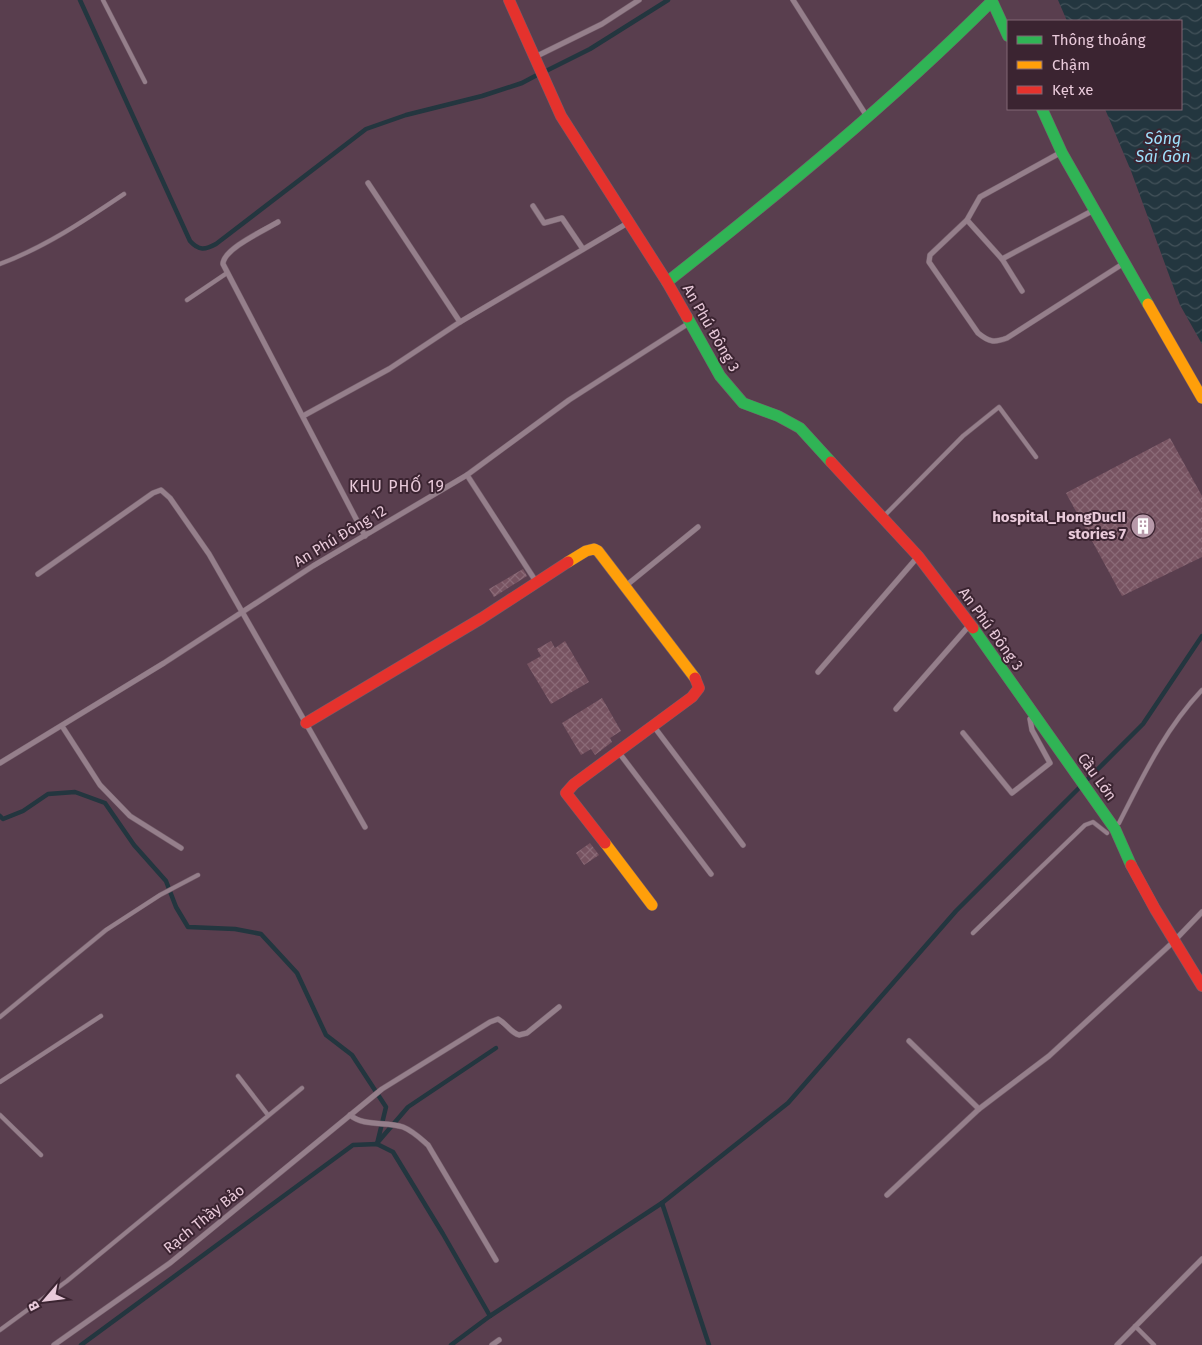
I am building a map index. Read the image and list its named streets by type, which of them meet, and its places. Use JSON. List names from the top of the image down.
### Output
{
  "streets": {
    "street": [
      "An Phú Đông 3",
      "An Phú Đông 12",
      "Cầu Lớn",
      "Rạch Thầy Bảo"
    ]
  },
  "crossings": [
    ["An Phú Đông 3", "An Phú Đông 12"],
    ["An Phú Đông 3", "Cầu Lớn"]
  ],
  "districts": ["KHU PHỐ 19"],
  "water": ["Sông Sài Gòn"],
  "places": {
    "building": ["hospital_HongDucII stories 7"]
  },
  "legend": ["Thông thoáng", "Chậm", "Kẹt xe"],
  "north": "bottom left"
}
